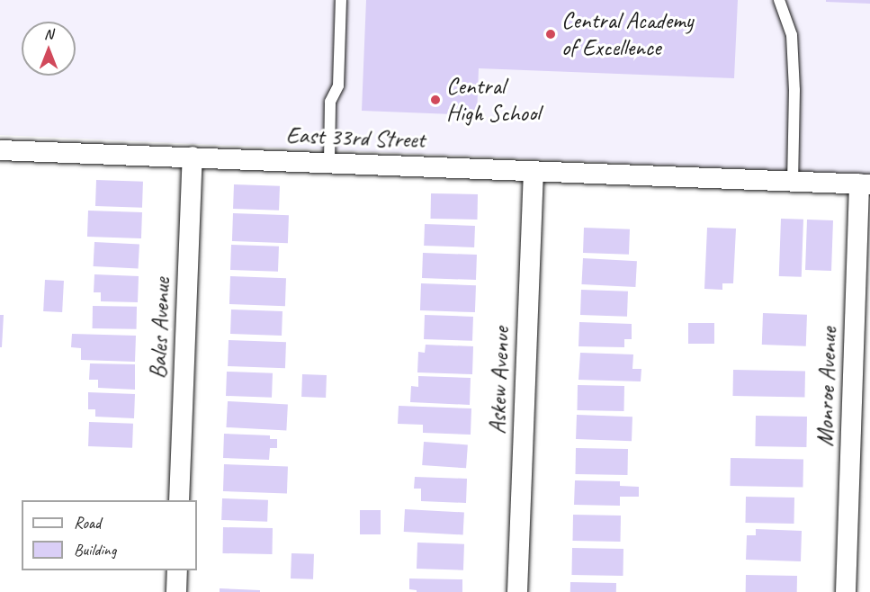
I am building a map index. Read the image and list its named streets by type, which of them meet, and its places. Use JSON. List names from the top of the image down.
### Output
{
  "streets": {
    "street": [
      "East 33rd Street",
      "Bales Avenue",
      "Askew Avenue",
      "Monroe Avenue"
    ]
  },
  "crossings": [
    ["East 33rd Street", "Bales Avenue"],
    ["East 33rd Street", "Askew Avenue"],
    ["East 33rd Street", "Monroe Avenue"]
  ],
  "places": ["Central Academy of Excellence", "Central High School"],
  "legend": ["Road", "Building"],
  "north": "top"
}
